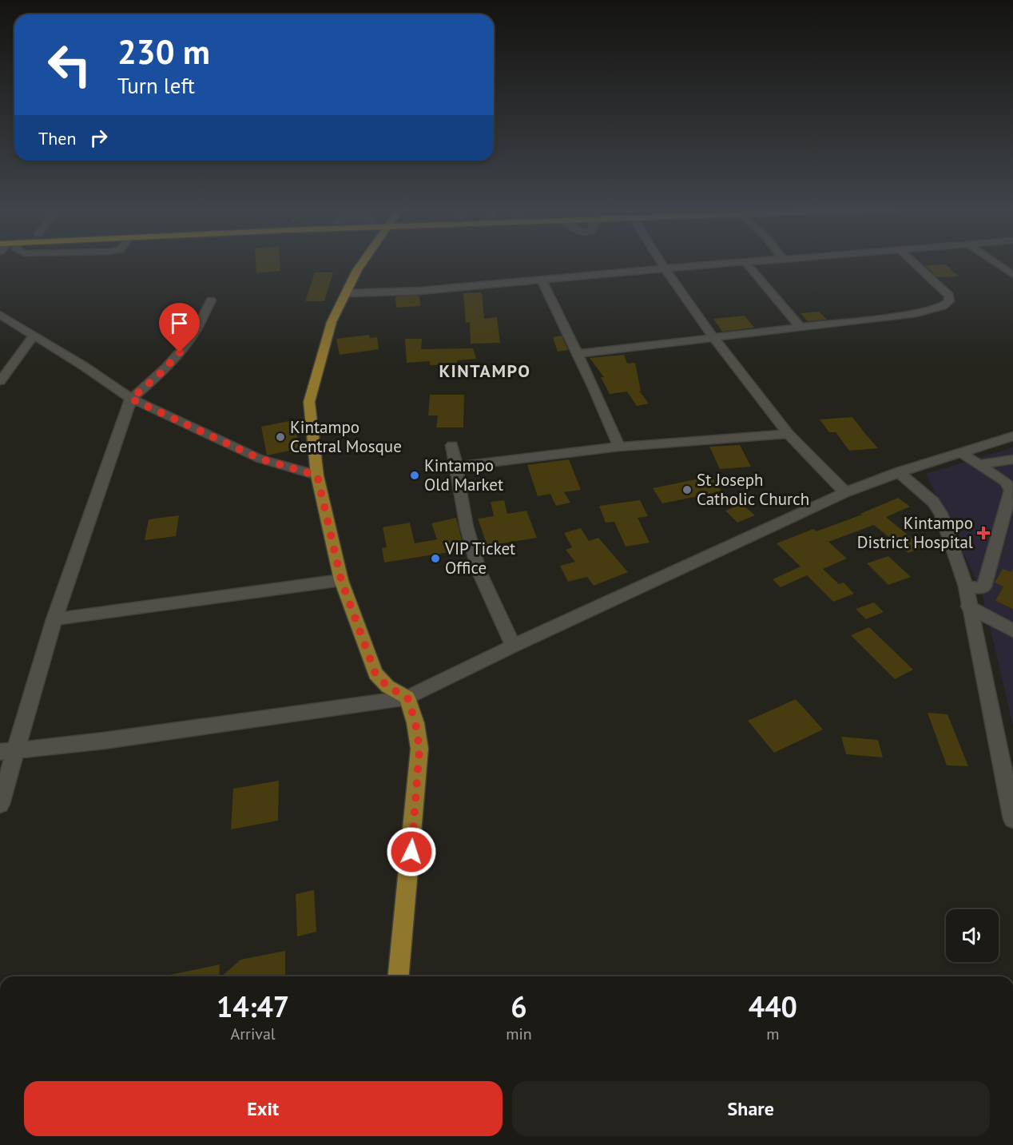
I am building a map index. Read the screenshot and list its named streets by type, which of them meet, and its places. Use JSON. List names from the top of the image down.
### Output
{
  "districts": ["KINTAMPO"],
  "places": {
    "other": [
      "Kintampo Central Mosque",
      "Kintampo Old Market",
      "St Joseph Catholic Church",
      "VIP Ticket Office"
    ],
    "health": ["Kintampo District Hospital"]
  },
  "page": {
    "turn": ["230 m", "Turn left"],
    "then": "Then",
    "eta": [
      "14:47",
      "Arrival",
      "6",
      "min",
      "440",
      "m"
    ],
    "buttons": ["Exit", "Share"]
  }
}
